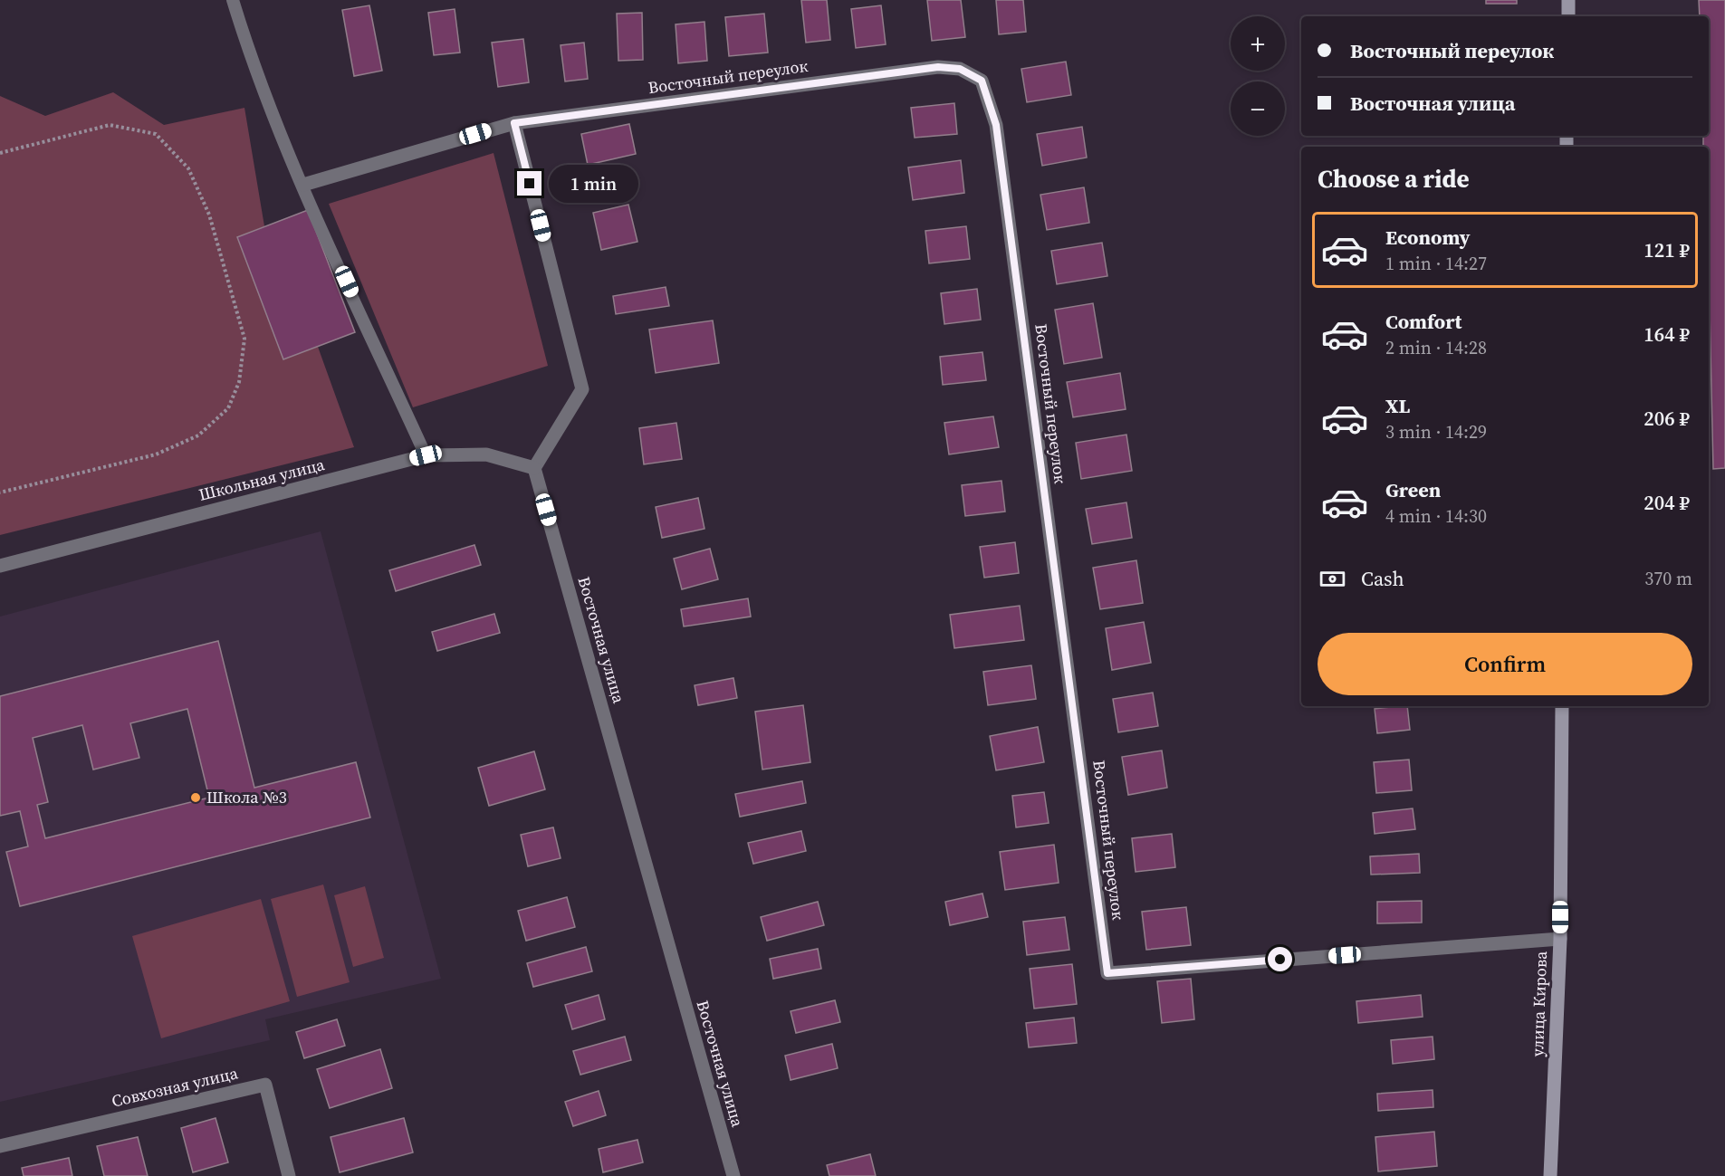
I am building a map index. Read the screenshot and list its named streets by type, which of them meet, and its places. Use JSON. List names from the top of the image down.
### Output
{
  "streets": {
    "main road": ["улица Кирова"],
    "street": [
      "Восточный переулок",
      "Школьная улица",
      "Восточная улица",
      "Совхозная улица"
    ]
  },
  "crossings": [
    ["Восточный переулок", "улица Кирова"],
    ["Школьная улица", "Восточная улица"]
  ],
  "places": ["Школа №3"],
  "page": {
    "map_buttons": ["+", "−"],
    "banner": ["Восточный переулок", "Восточная улица"],
    "heading": "Choose a ride",
    "bubble": "1 min",
    "list": [
      {
        "name": "Economy",
        "note": "1 min · 14:27",
        "value": "121 ₽"
      },
      {
        "name": "Comfort",
        "note": "2 min · 14:28",
        "value": "164 ₽"
      },
      {
        "name": "XL",
        "note": "3 min · 14:29",
        "value": "206 ₽"
      },
      {
        "name": "Green",
        "note": "4 min · 14:30",
        "value": "204 ₽"
      }
    ],
    "pay": ["Cash", "370 m"],
    "buttons": "Confirm"
  }
}
